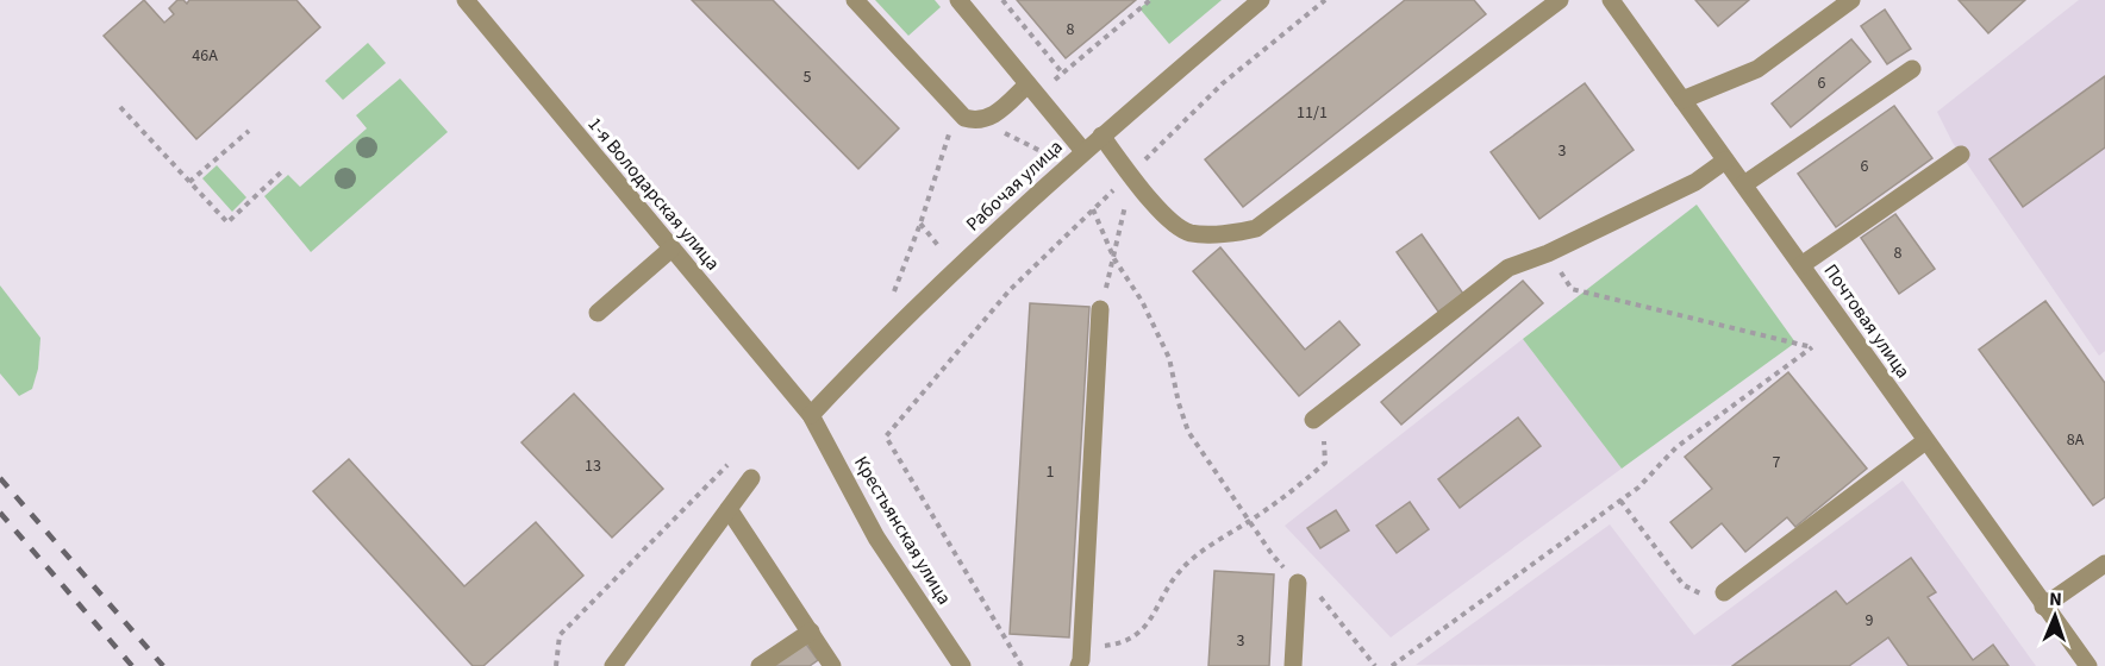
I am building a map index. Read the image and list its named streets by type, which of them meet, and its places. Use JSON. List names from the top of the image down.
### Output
{
  "streets": {
    "street": [
      "Рабочая улица",
      "1-я Володарская улица",
      "Почтовая улица",
      "Крестьянская улица"
    ]
  },
  "crossings": [
    ["Рабочая улица", "1-я Володарская улица"],
    ["Рабочая улица", "Крестьянская улица"],
    ["1-я Володарская улица", "Крестьянская улица"]
  ],
  "house_numbers": [
    "8",
    "46А",
    "5",
    "6",
    "11/1",
    "3",
    "6",
    "8",
    "8А",
    "7",
    "13",
    "1",
    "9",
    "3"
  ],
  "north": "top"
}
